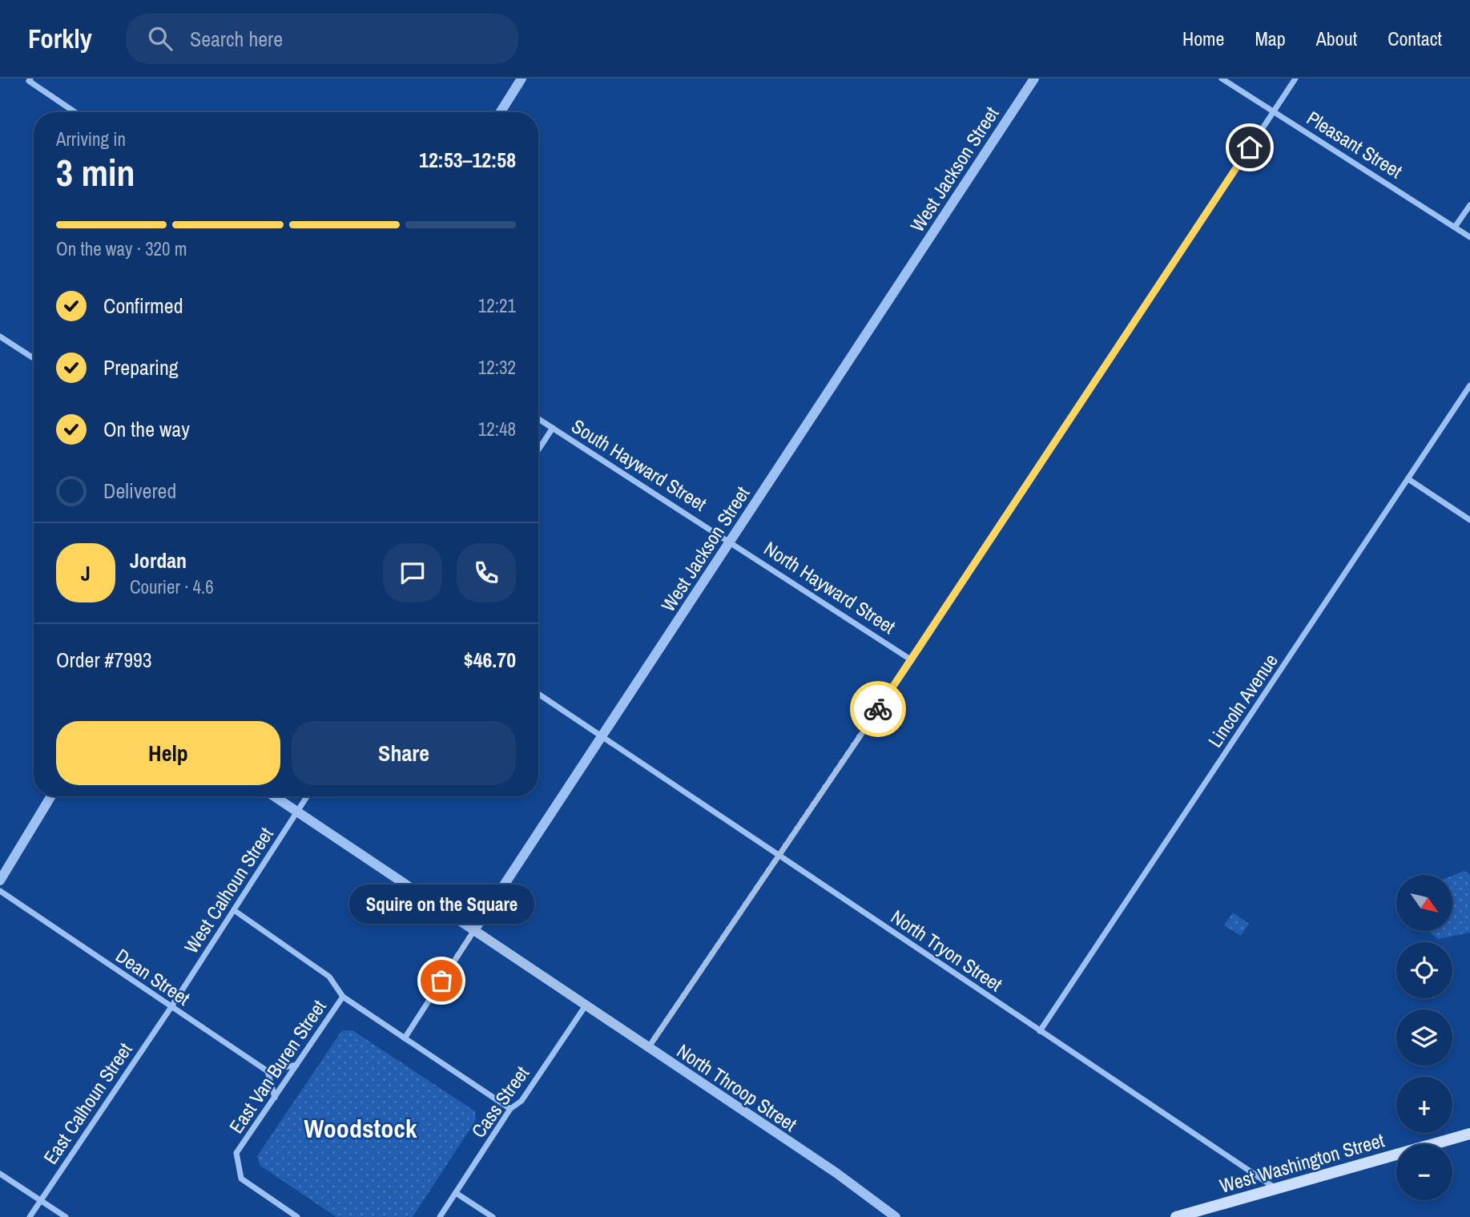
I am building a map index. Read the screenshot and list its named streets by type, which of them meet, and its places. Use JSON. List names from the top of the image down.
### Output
{
  "streets": {
    "main road": ["West Washington Street"],
    "street": [
      "Pleasant Street",
      "West Jackson Street",
      "South Hayward Street",
      "North Hayward Street",
      "Lincoln Avenue",
      "West Calhoun Street",
      "North Tryon Street",
      "Dean Street",
      "East Van Buren Street",
      "North Throop Street",
      "Cass Street",
      "East Calhoun Street"
    ]
  },
  "crossings": [
    ["West Jackson Street", "South Hayward Street"],
    ["West Jackson Street", "North Hayward Street"],
    ["West Jackson Street", "North Tryon Street"],
    ["West Jackson Street", "North Throop Street"],
    ["South Hayward Street", "North Hayward Street"],
    ["Lincoln Avenue", "North Tryon Street"],
    ["West Calhoun Street", "Dean Street"],
    ["West Calhoun Street", "North Throop Street"],
    ["West Calhoun Street", "East Calhoun Street"],
    ["North Tryon Street", "West Washington Street"],
    ["Dean Street", "East Calhoun Street"],
    ["North Throop Street", "Cass Street"]
  ],
  "districts": ["Woodstock"],
  "places": ["Squire on the Square"],
  "north": "bottom right",
  "page": {
    "header": "Forkly",
    "search": "Search here",
    "nav": [
      "Home",
      "Map",
      "About",
      "Contact"
    ],
    "heading": ["3 min", "Arriving in", "12:53–12:58"],
    "panel": [
      "Jordan",
      "Courier · 4.6",
      "Order #7993",
      "$46.70"
    ],
    "bar": "On the way · 320 m",
    "list": [
      ["Confirmed", "12:21"],
      ["Preparing", "12:32"],
      ["On the way", "12:48"],
      "Delivered"
    ],
    "round": "J",
    "buttons": ["Help", "Share"],
    "map_buttons": ["+", "−"],
    "bubble": "Squire on the Square"
  }
}
